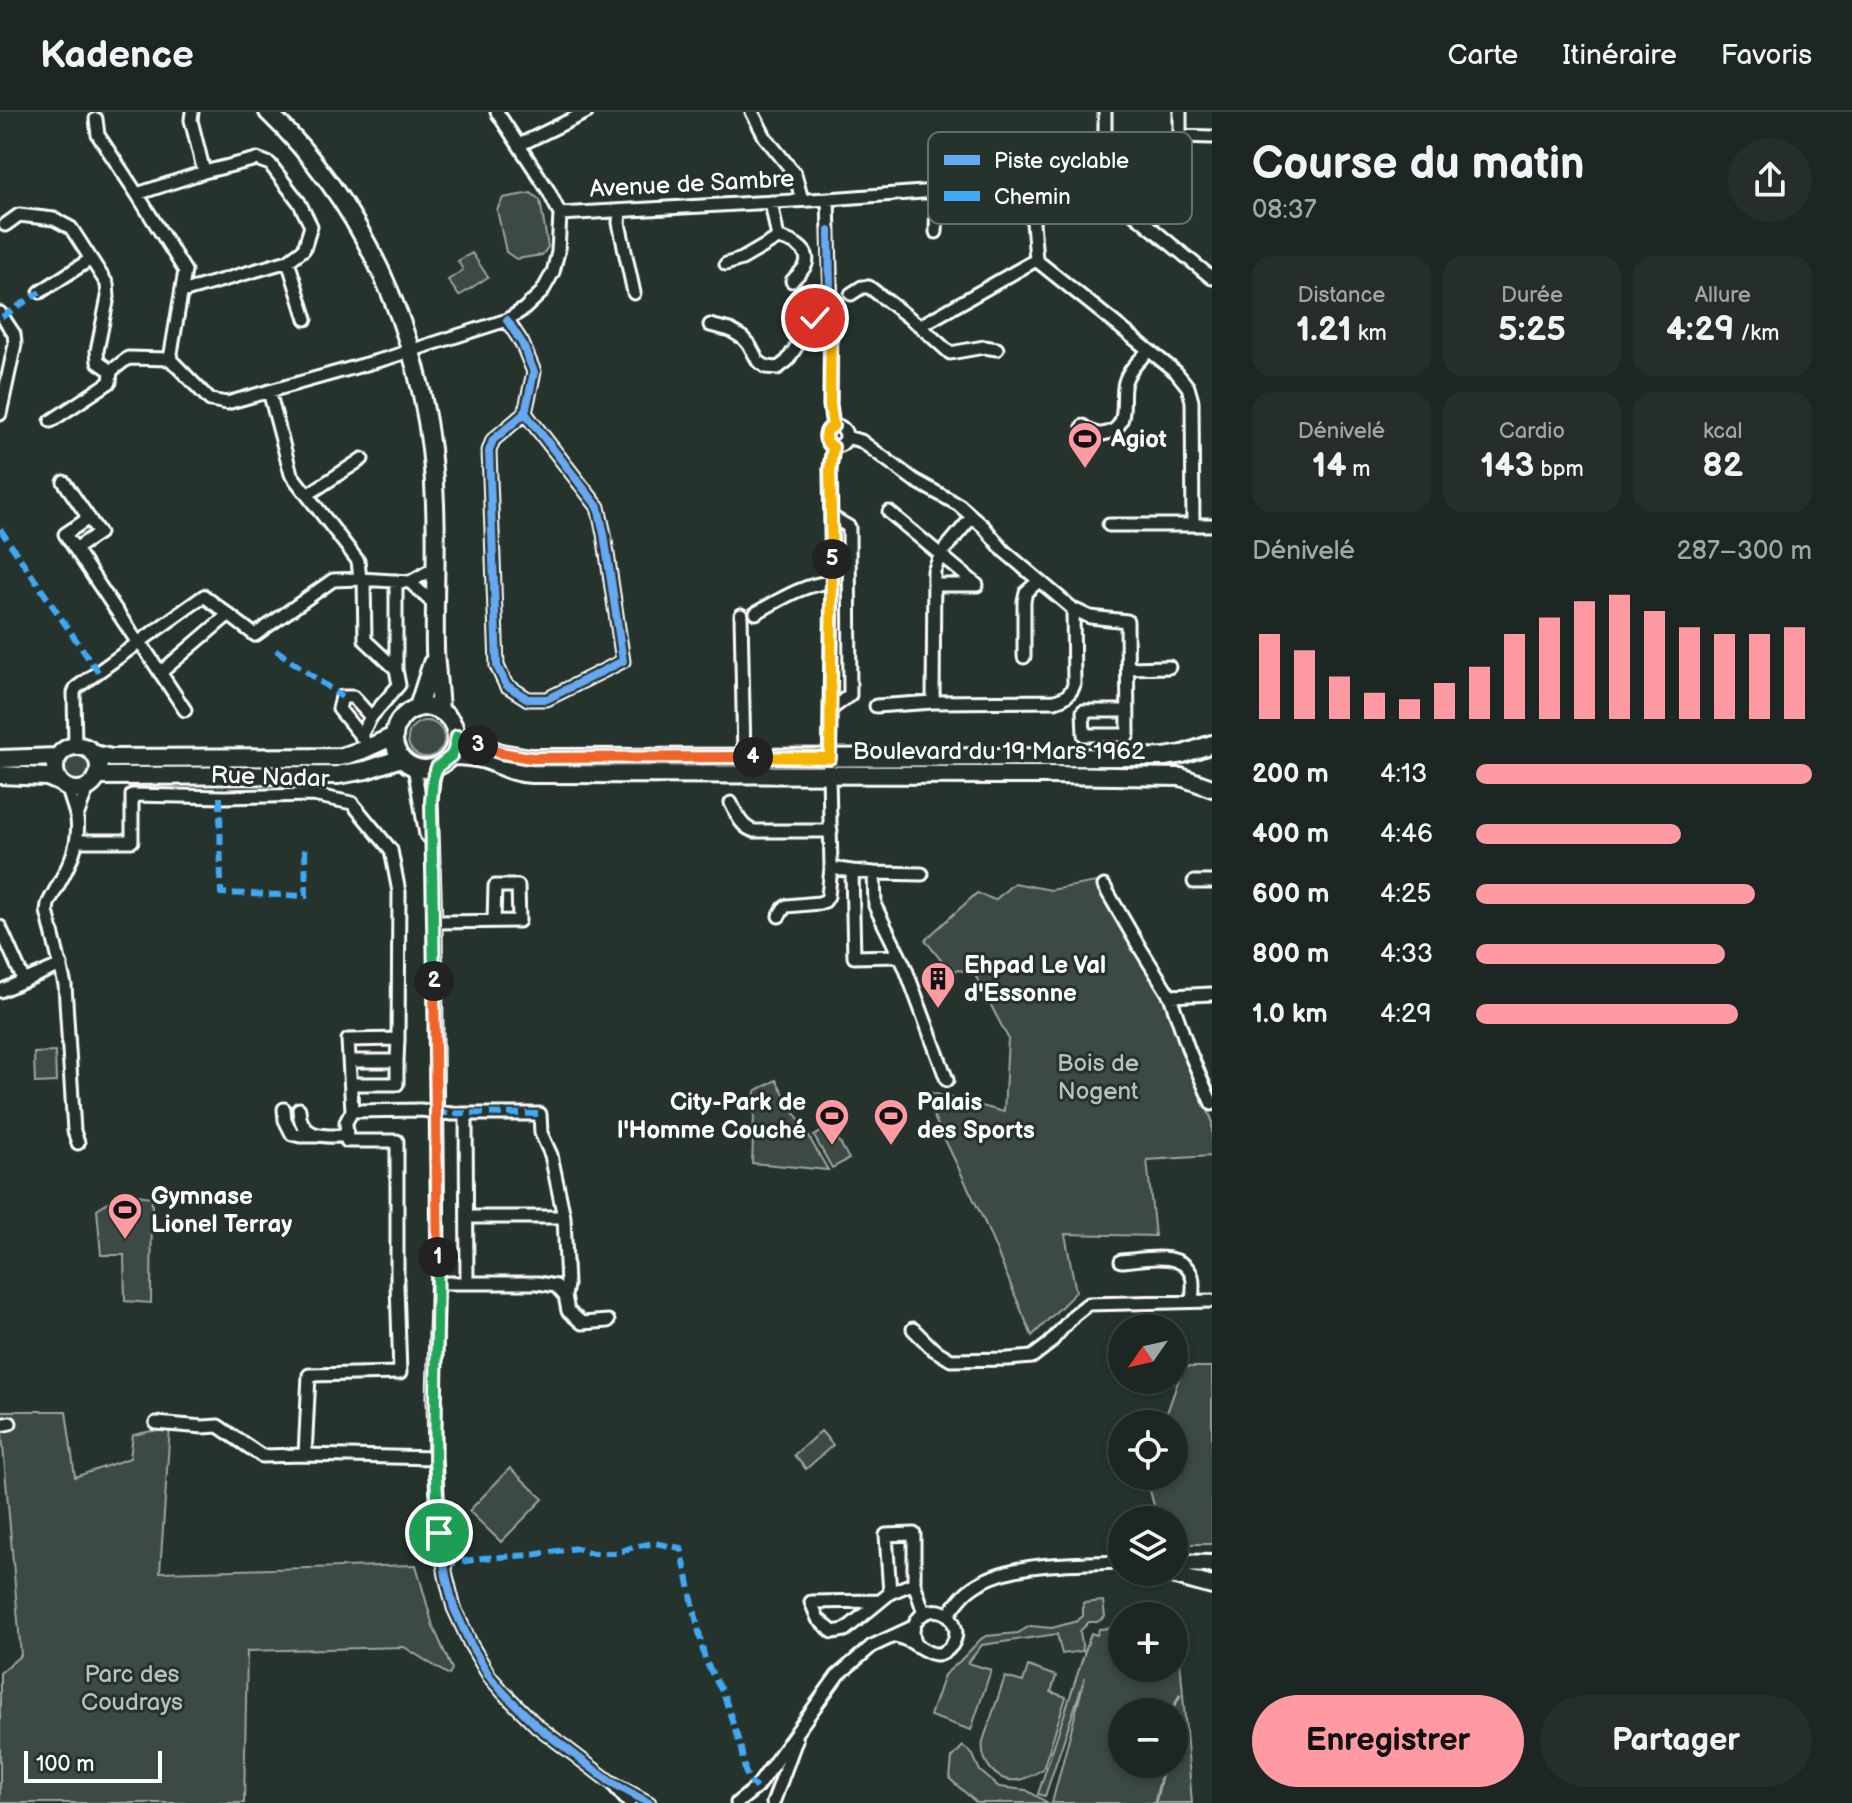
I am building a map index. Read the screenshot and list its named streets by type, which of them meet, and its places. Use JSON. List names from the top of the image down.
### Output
{
  "streets": {
    "street": ["Avenue de Sambre", "Boulevard du 19 Mars 1962", "Rue Nadar"]
  },
  "parks": ["Bois de Nogent", "Parc des Coudrays"],
  "places": {
    "sports": [
      "Agiot",
      "City-Park de l'Homme Couché",
      "Palais des Sports",
      "Gymnase Lionel Terray"
    ],
    "building": ["Ehpad Le Val d'Essonne"]
  },
  "legend": ["Piste cyclable", "Chemin"],
  "scale_bar": "100 m",
  "north": "bottom left",
  "page": {
    "header": "Kadence",
    "nav": ["Carte", "Itinéraire", "Favoris"],
    "heading": ["Course du matin", "08:37"],
    "stats": [
      ["Distance", "1.21 km"],
      ["Durée", "5:25"],
      ["Allure", "4:29 /km"],
      ["Dénivelé", "14 m"],
      ["Cardio", "143 bpm"],
      ["kcal", "82"]
    ],
    "chart": ["Dénivelé", "287–300 m"],
    "pins": [
      "5",
      "3",
      "4",
      "2",
      "1"
    ],
    "list": [
      {
        "name": "200 m",
        "note": "4:13"
      },
      {
        "name": "400 m",
        "note": "4:46"
      },
      {
        "name": "600 m",
        "note": "4:25"
      },
      {
        "name": "800 m",
        "note": "4:33"
      },
      {
        "name": "1.0 km",
        "note": "4:29"
      }
    ],
    "map_buttons": ["+", "−"],
    "buttons": ["Enregistrer", "Partager"],
    "scale": "100 m"
  }
}
